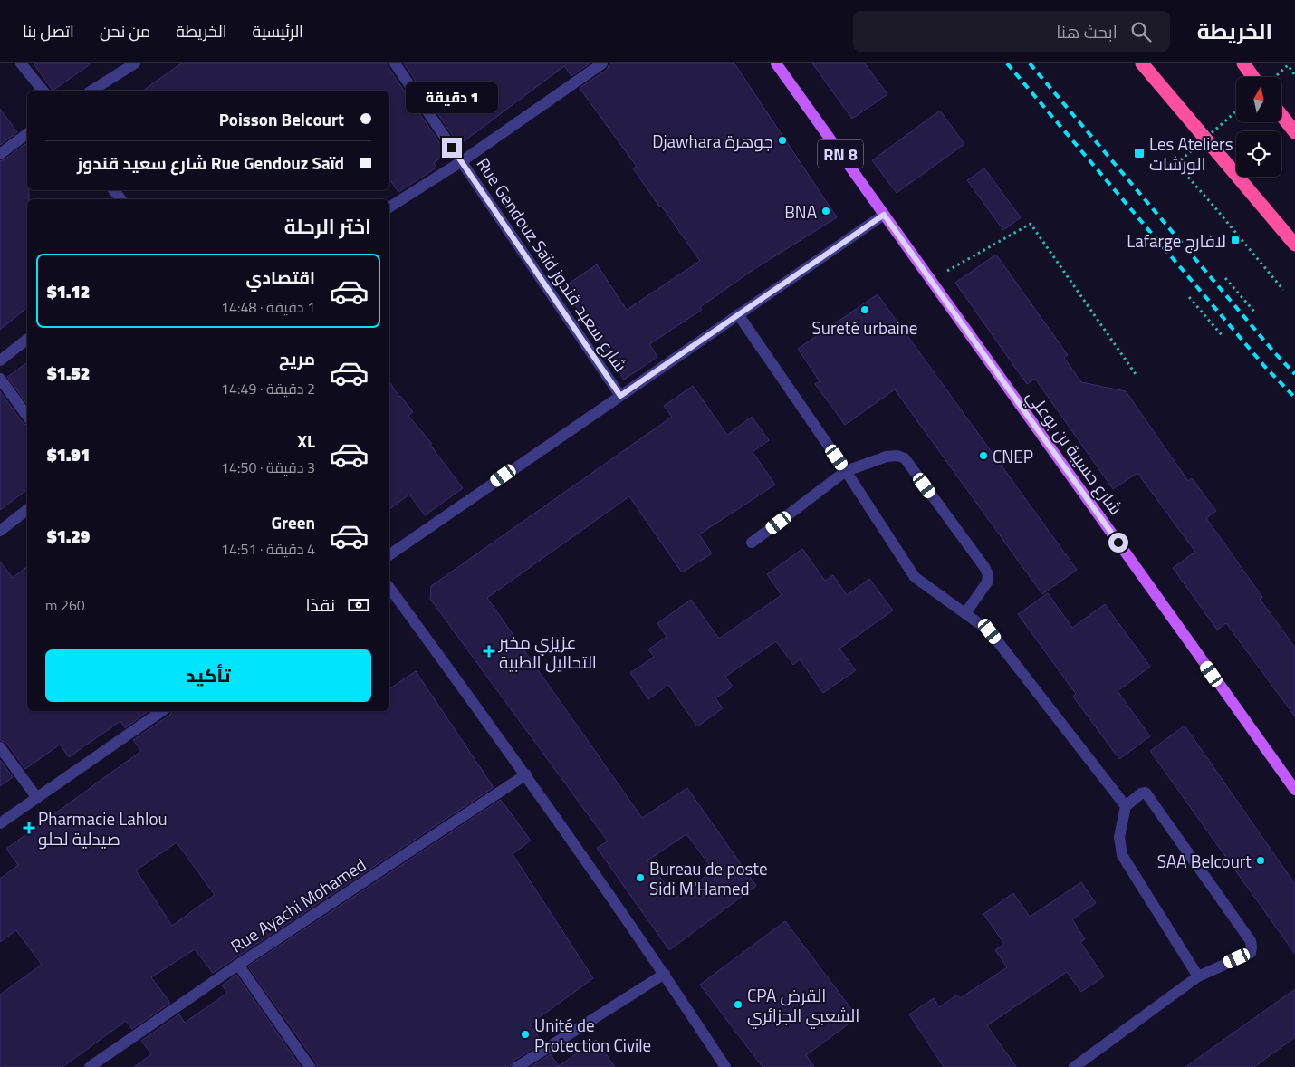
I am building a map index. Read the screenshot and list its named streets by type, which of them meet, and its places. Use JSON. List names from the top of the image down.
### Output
{
  "streets": {
    "main road": ["RN 8", "شارع حسيبة بن بوعلي"],
    "street": ["Rue Gendouz Saïd شارع سعيد قندوز", "Rue Ayachi Mohamed"]
  },
  "crossings": [
    ["RN 8", "شارع حسيبة بن بوعلي"]
  ],
  "places": {
    "other": [
      "Djawhara جوهرة",
      "BNA",
      "Sureté urbaine",
      "CNEP",
      "SAA Belcourt",
      "Bureau de poste Sidi M'Hamed",
      "CPA القرض الشعبي الجزائري",
      "Unité de Protection Civile"
    ],
    "transit": ["Les Ateliers الورشات", "Lafarge لافارج"],
    "health": ["عزيزي مخبر التحاليل الطبية", "Pharmacie Lahlou صيدلية لحلو"]
  },
  "north": "top",
  "page": {
    "header": "الخريطة",
    "search": "ابحث هنا",
    "nav": [
      "الرئيسية",
      "الخريطة",
      "من نحن",
      "اتصل بنا"
    ],
    "bubble": "1 دقيقة",
    "banner": ["Poisson Belcourt", "Rue Gendouz Saïd شارع سعيد قندوز"],
    "heading": "اختر الرحلة",
    "list": [
      {
        "name": "اقتصادي",
        "note": "1 دقيقة · 14:48",
        "value": "$1.12"
      },
      {
        "name": "مريح",
        "note": "2 دقيقة · 14:49",
        "value": "$1.52"
      },
      {
        "name": "XL",
        "note": "3 دقيقة · 14:50",
        "value": "$1.91"
      },
      {
        "name": "Green",
        "note": "4 دقيقة · 14:51",
        "value": "$1.29"
      }
    ],
    "pay": ["نقدًا", "260 m"],
    "buttons": "تأكيد"
  }
}
